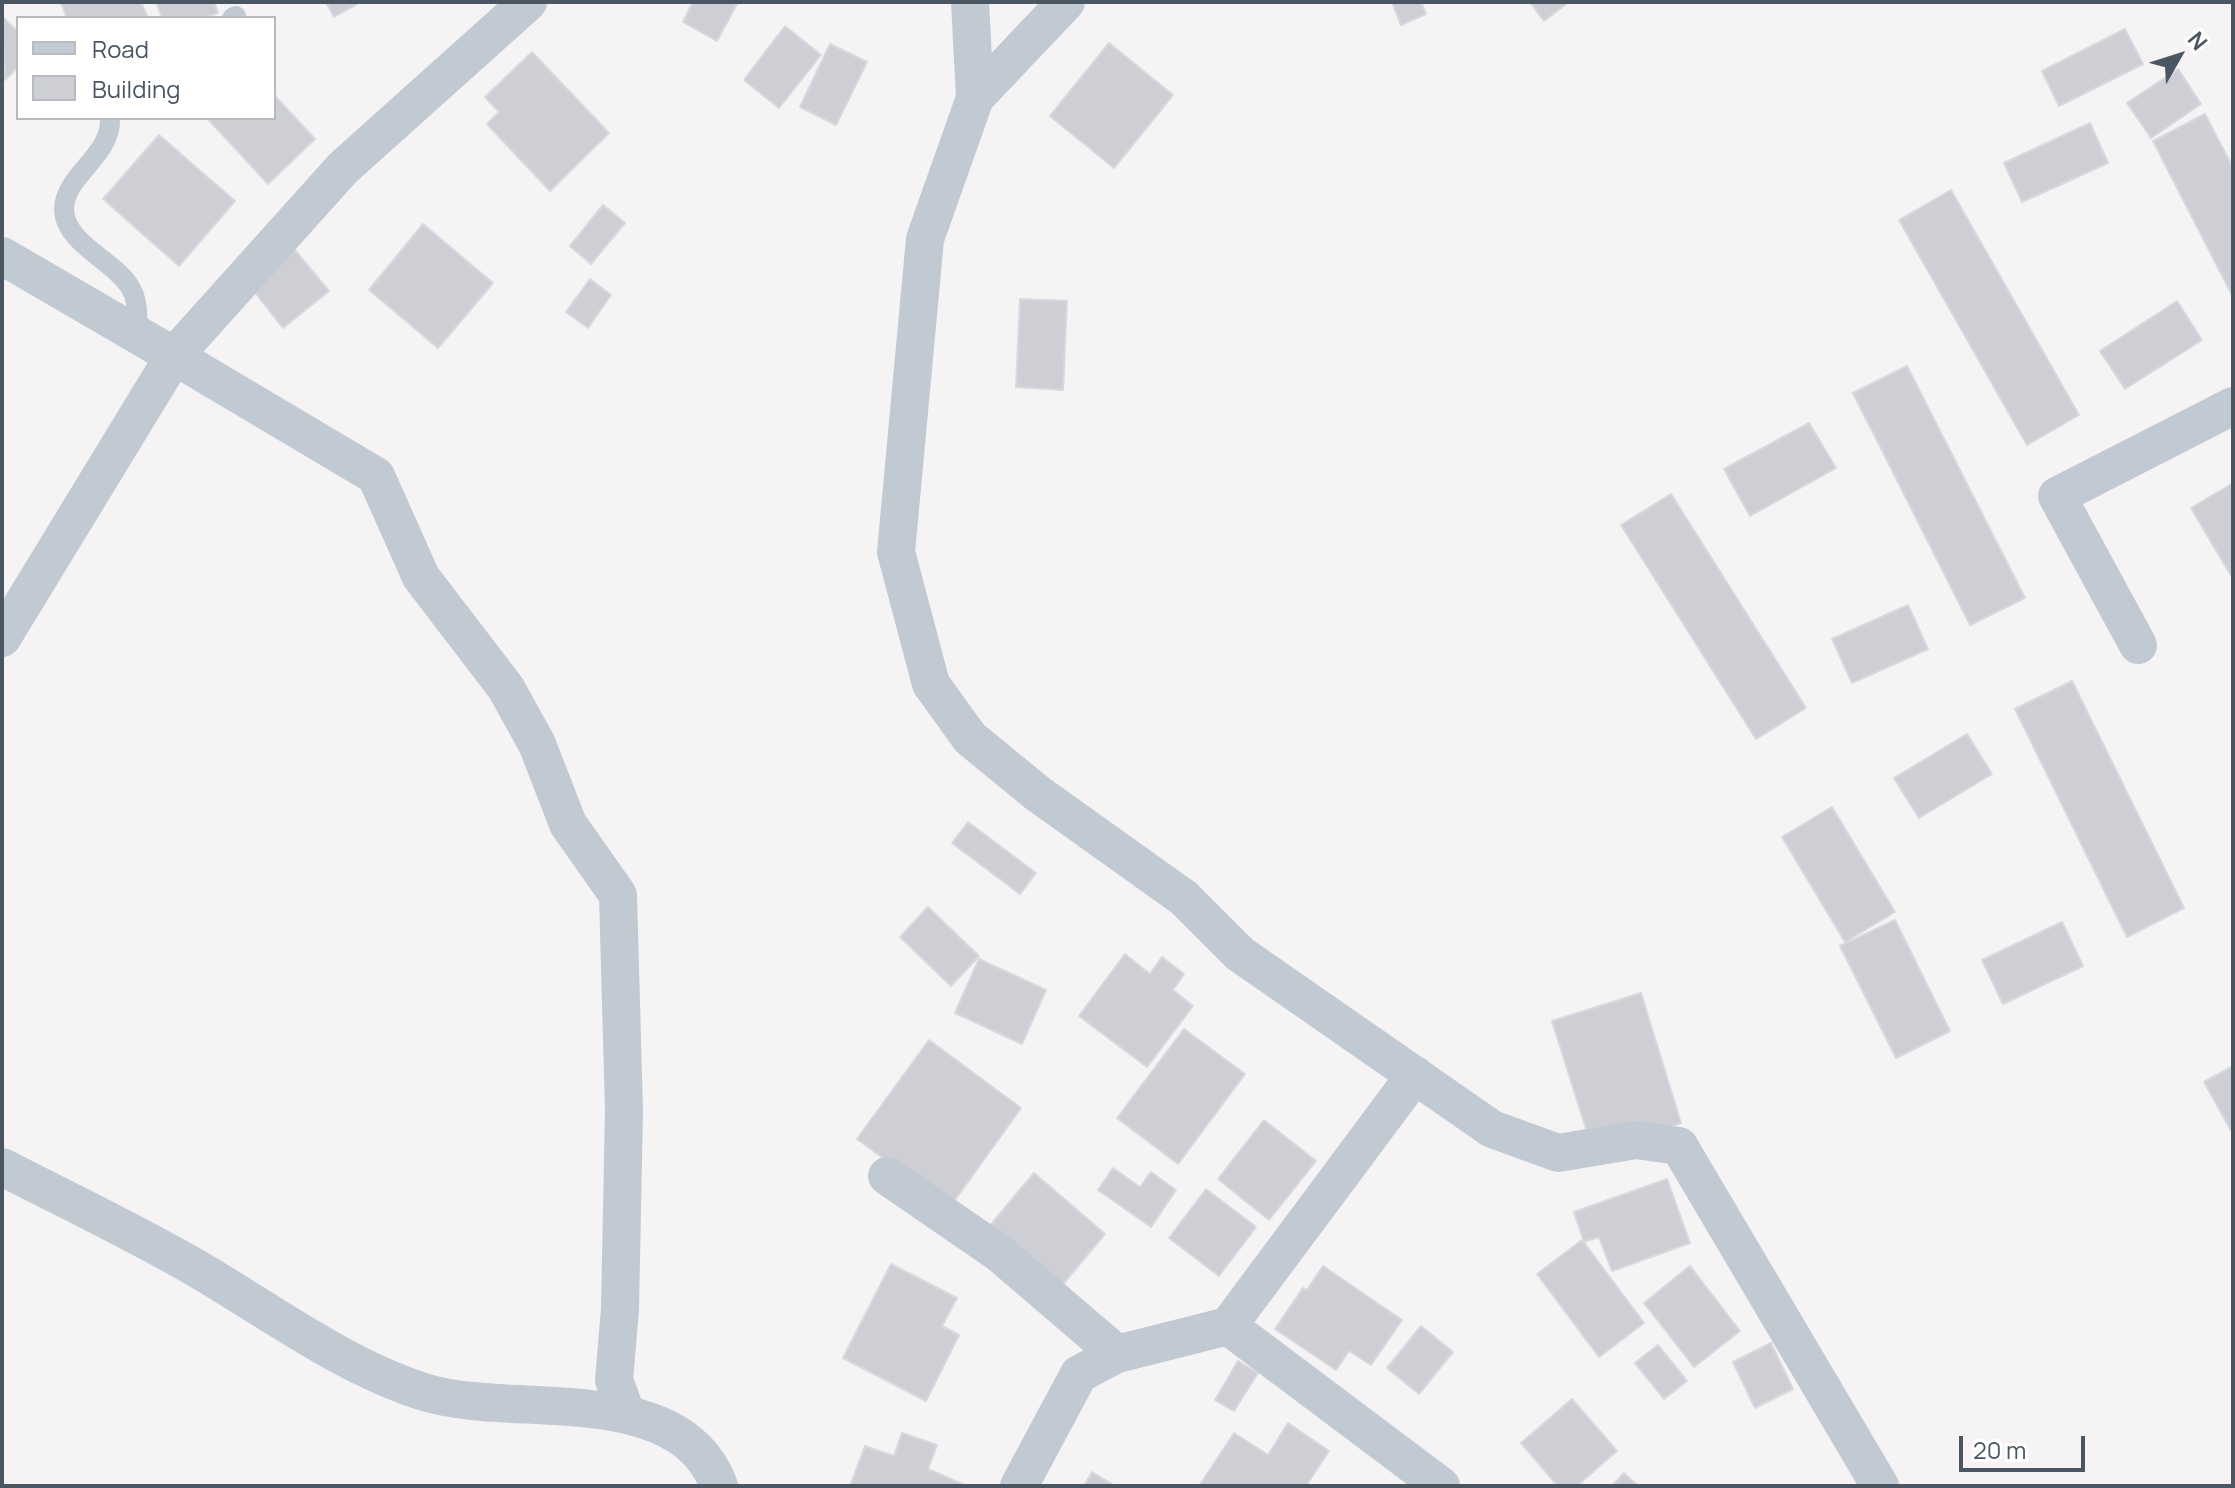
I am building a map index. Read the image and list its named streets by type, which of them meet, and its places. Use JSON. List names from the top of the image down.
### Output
{
  "legend": ["Road", "Building"],
  "scale_bar": "20 m",
  "north": "top right"
}
